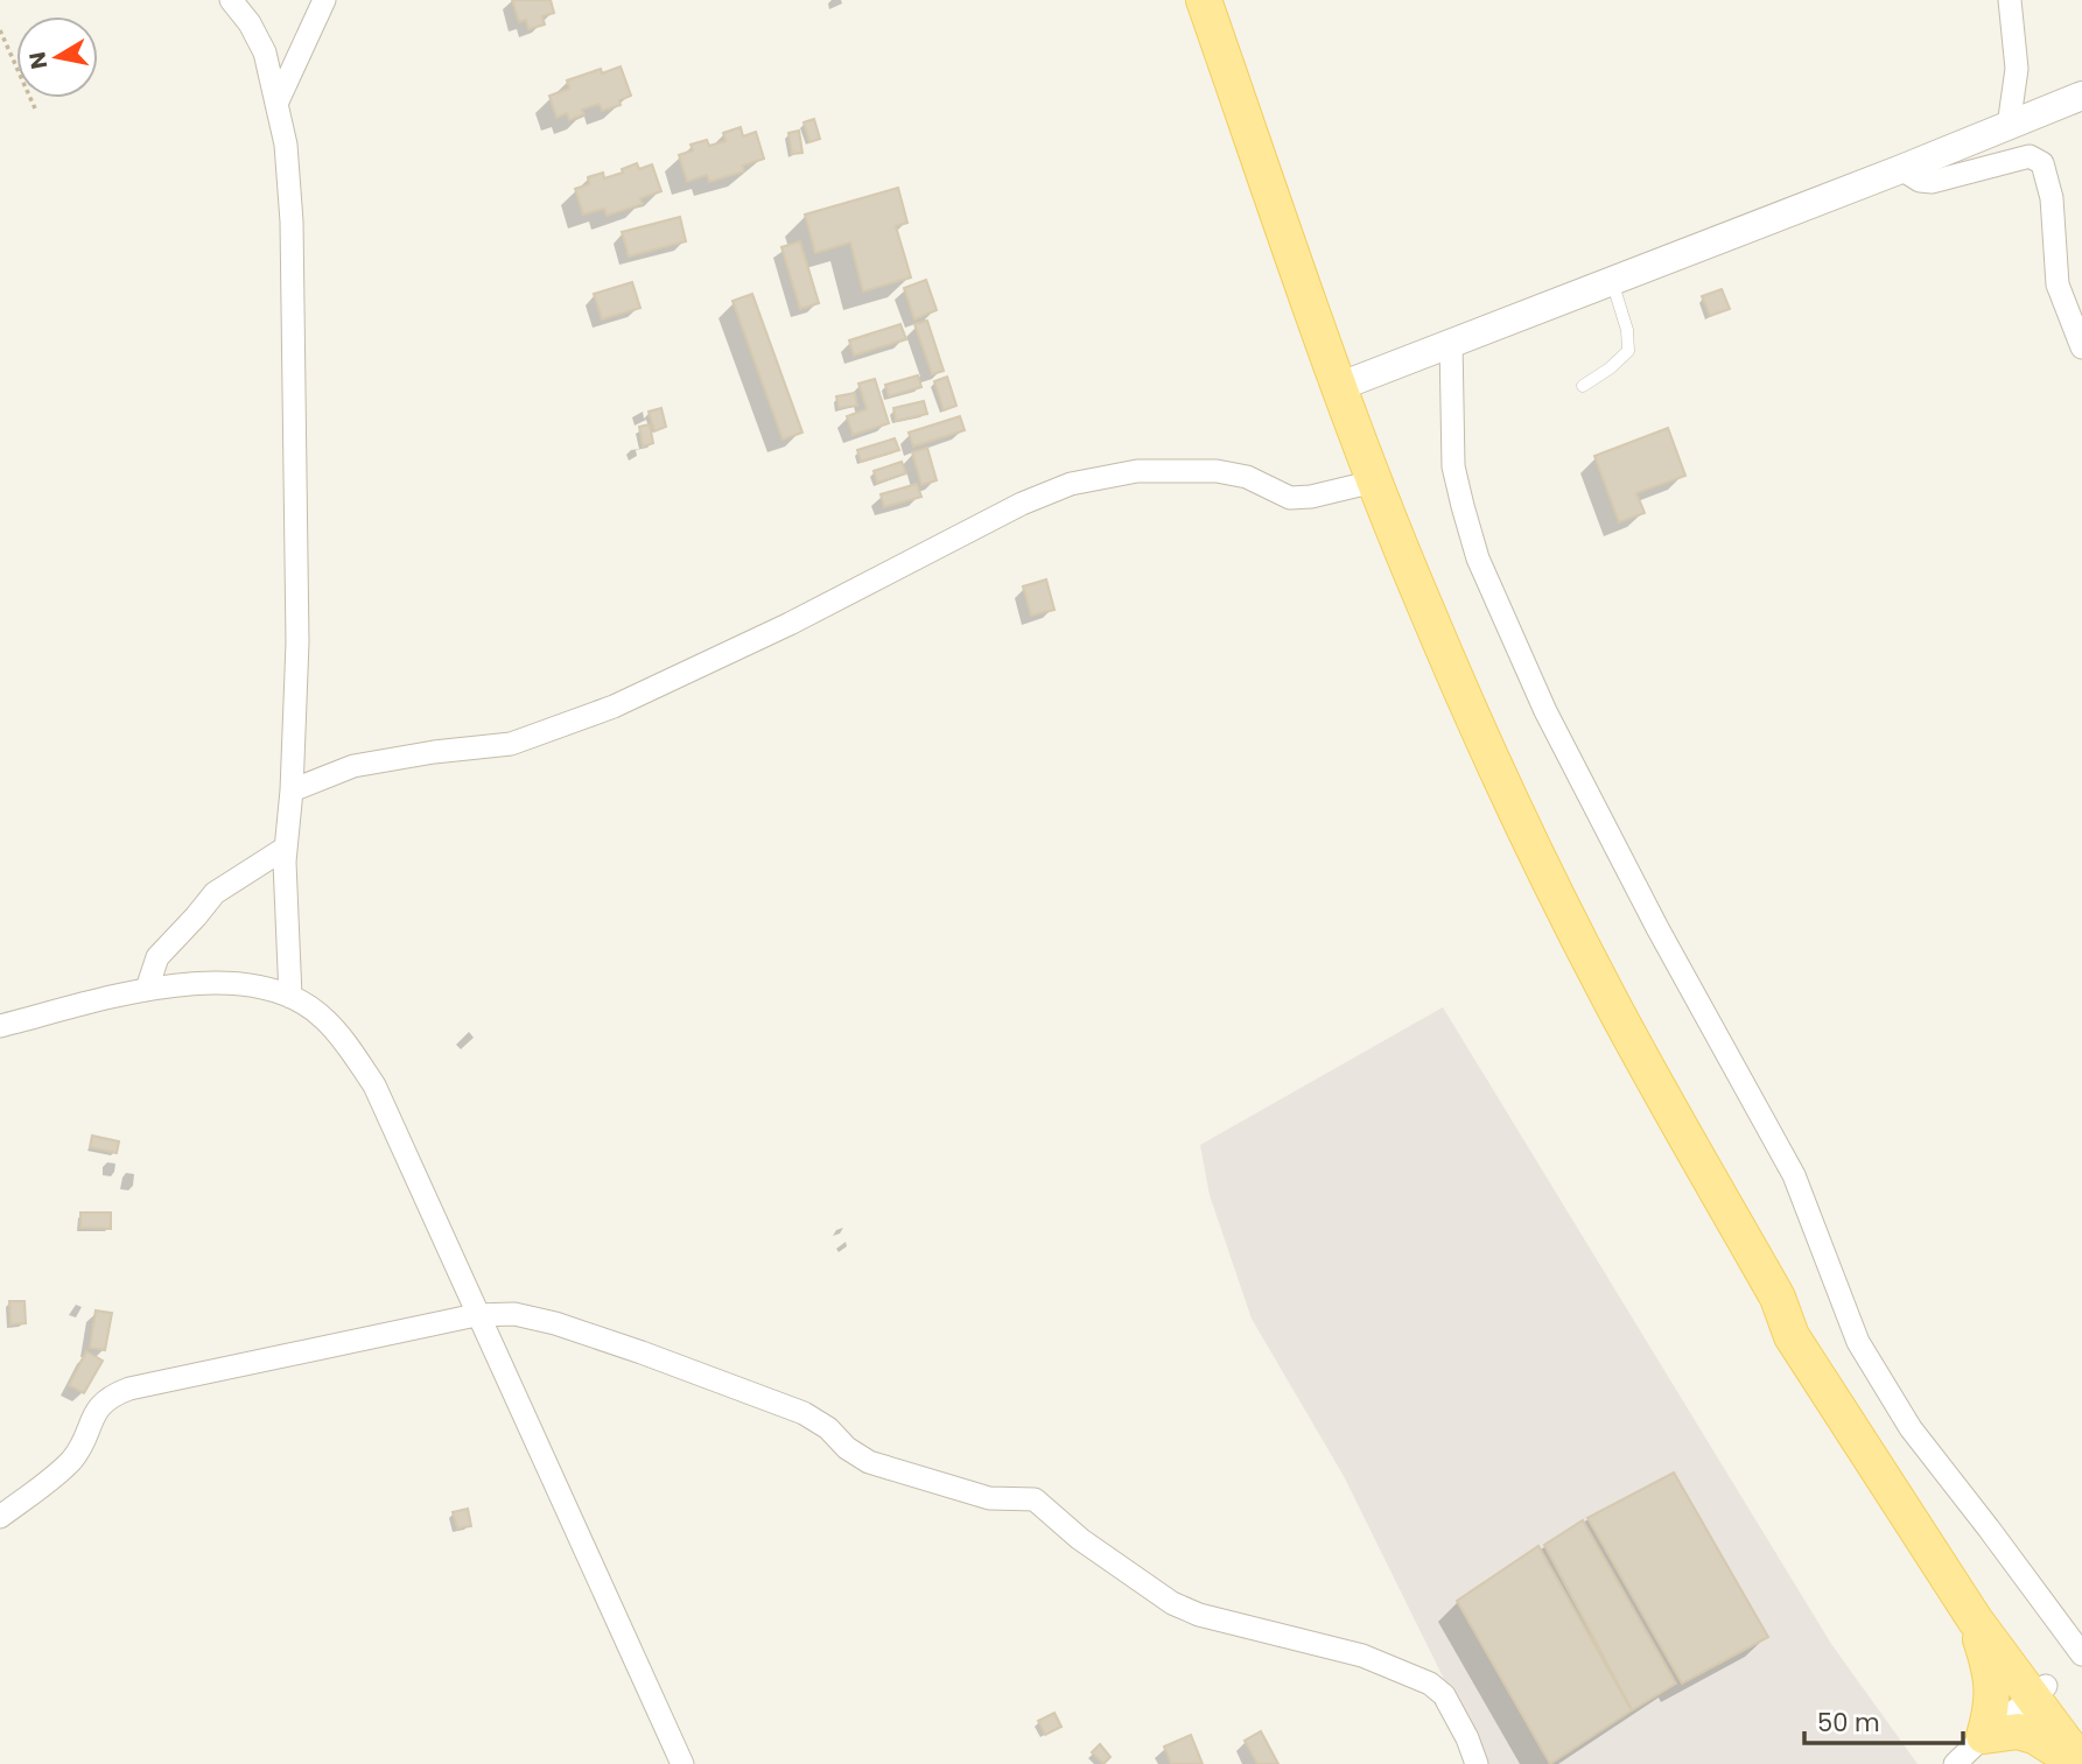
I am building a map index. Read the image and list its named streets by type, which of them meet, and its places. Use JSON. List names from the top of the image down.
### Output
{
  "scale_bar": "50 m",
  "north": "left"
}
